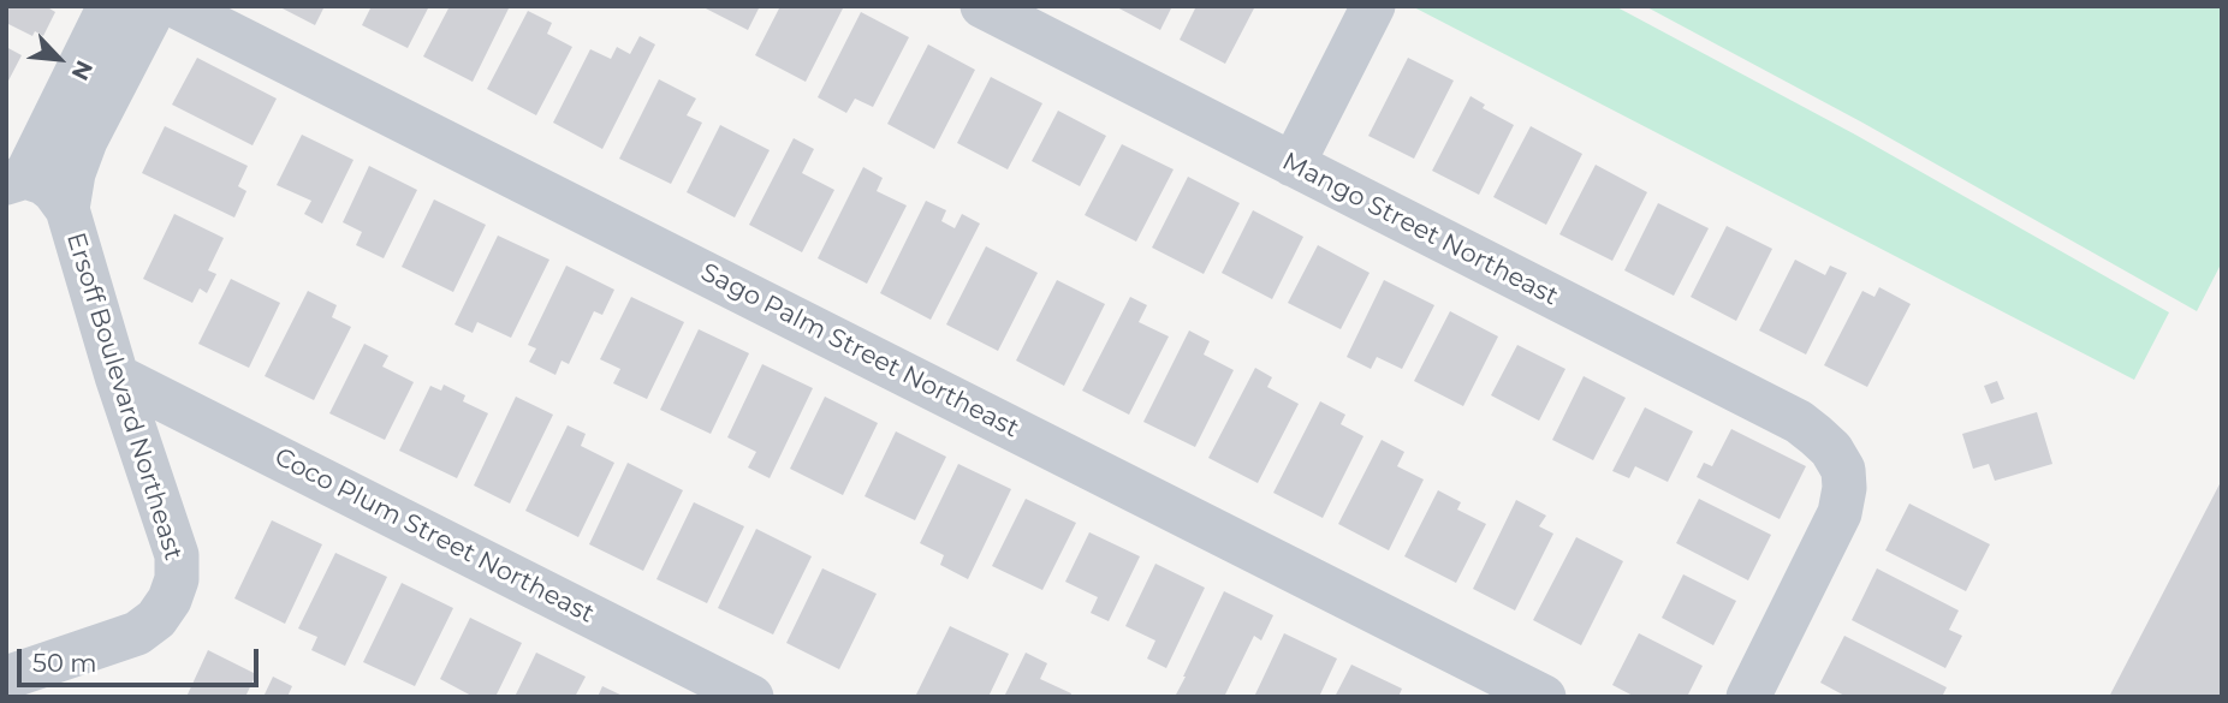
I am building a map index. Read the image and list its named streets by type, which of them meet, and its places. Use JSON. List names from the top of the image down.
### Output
{
  "streets": {
    "street": [
      "Mango Street Northeast",
      "Sago Palm Street Northeast",
      "Ersoff Boulevard Northeast",
      "Coco Plum Street Northeast"
    ]
  },
  "crossings": [
    ["Ersoff Boulevard Northeast", "Coco Plum Street Northeast"]
  ],
  "scale_bar": "50 m",
  "north": "bottom right"
}
